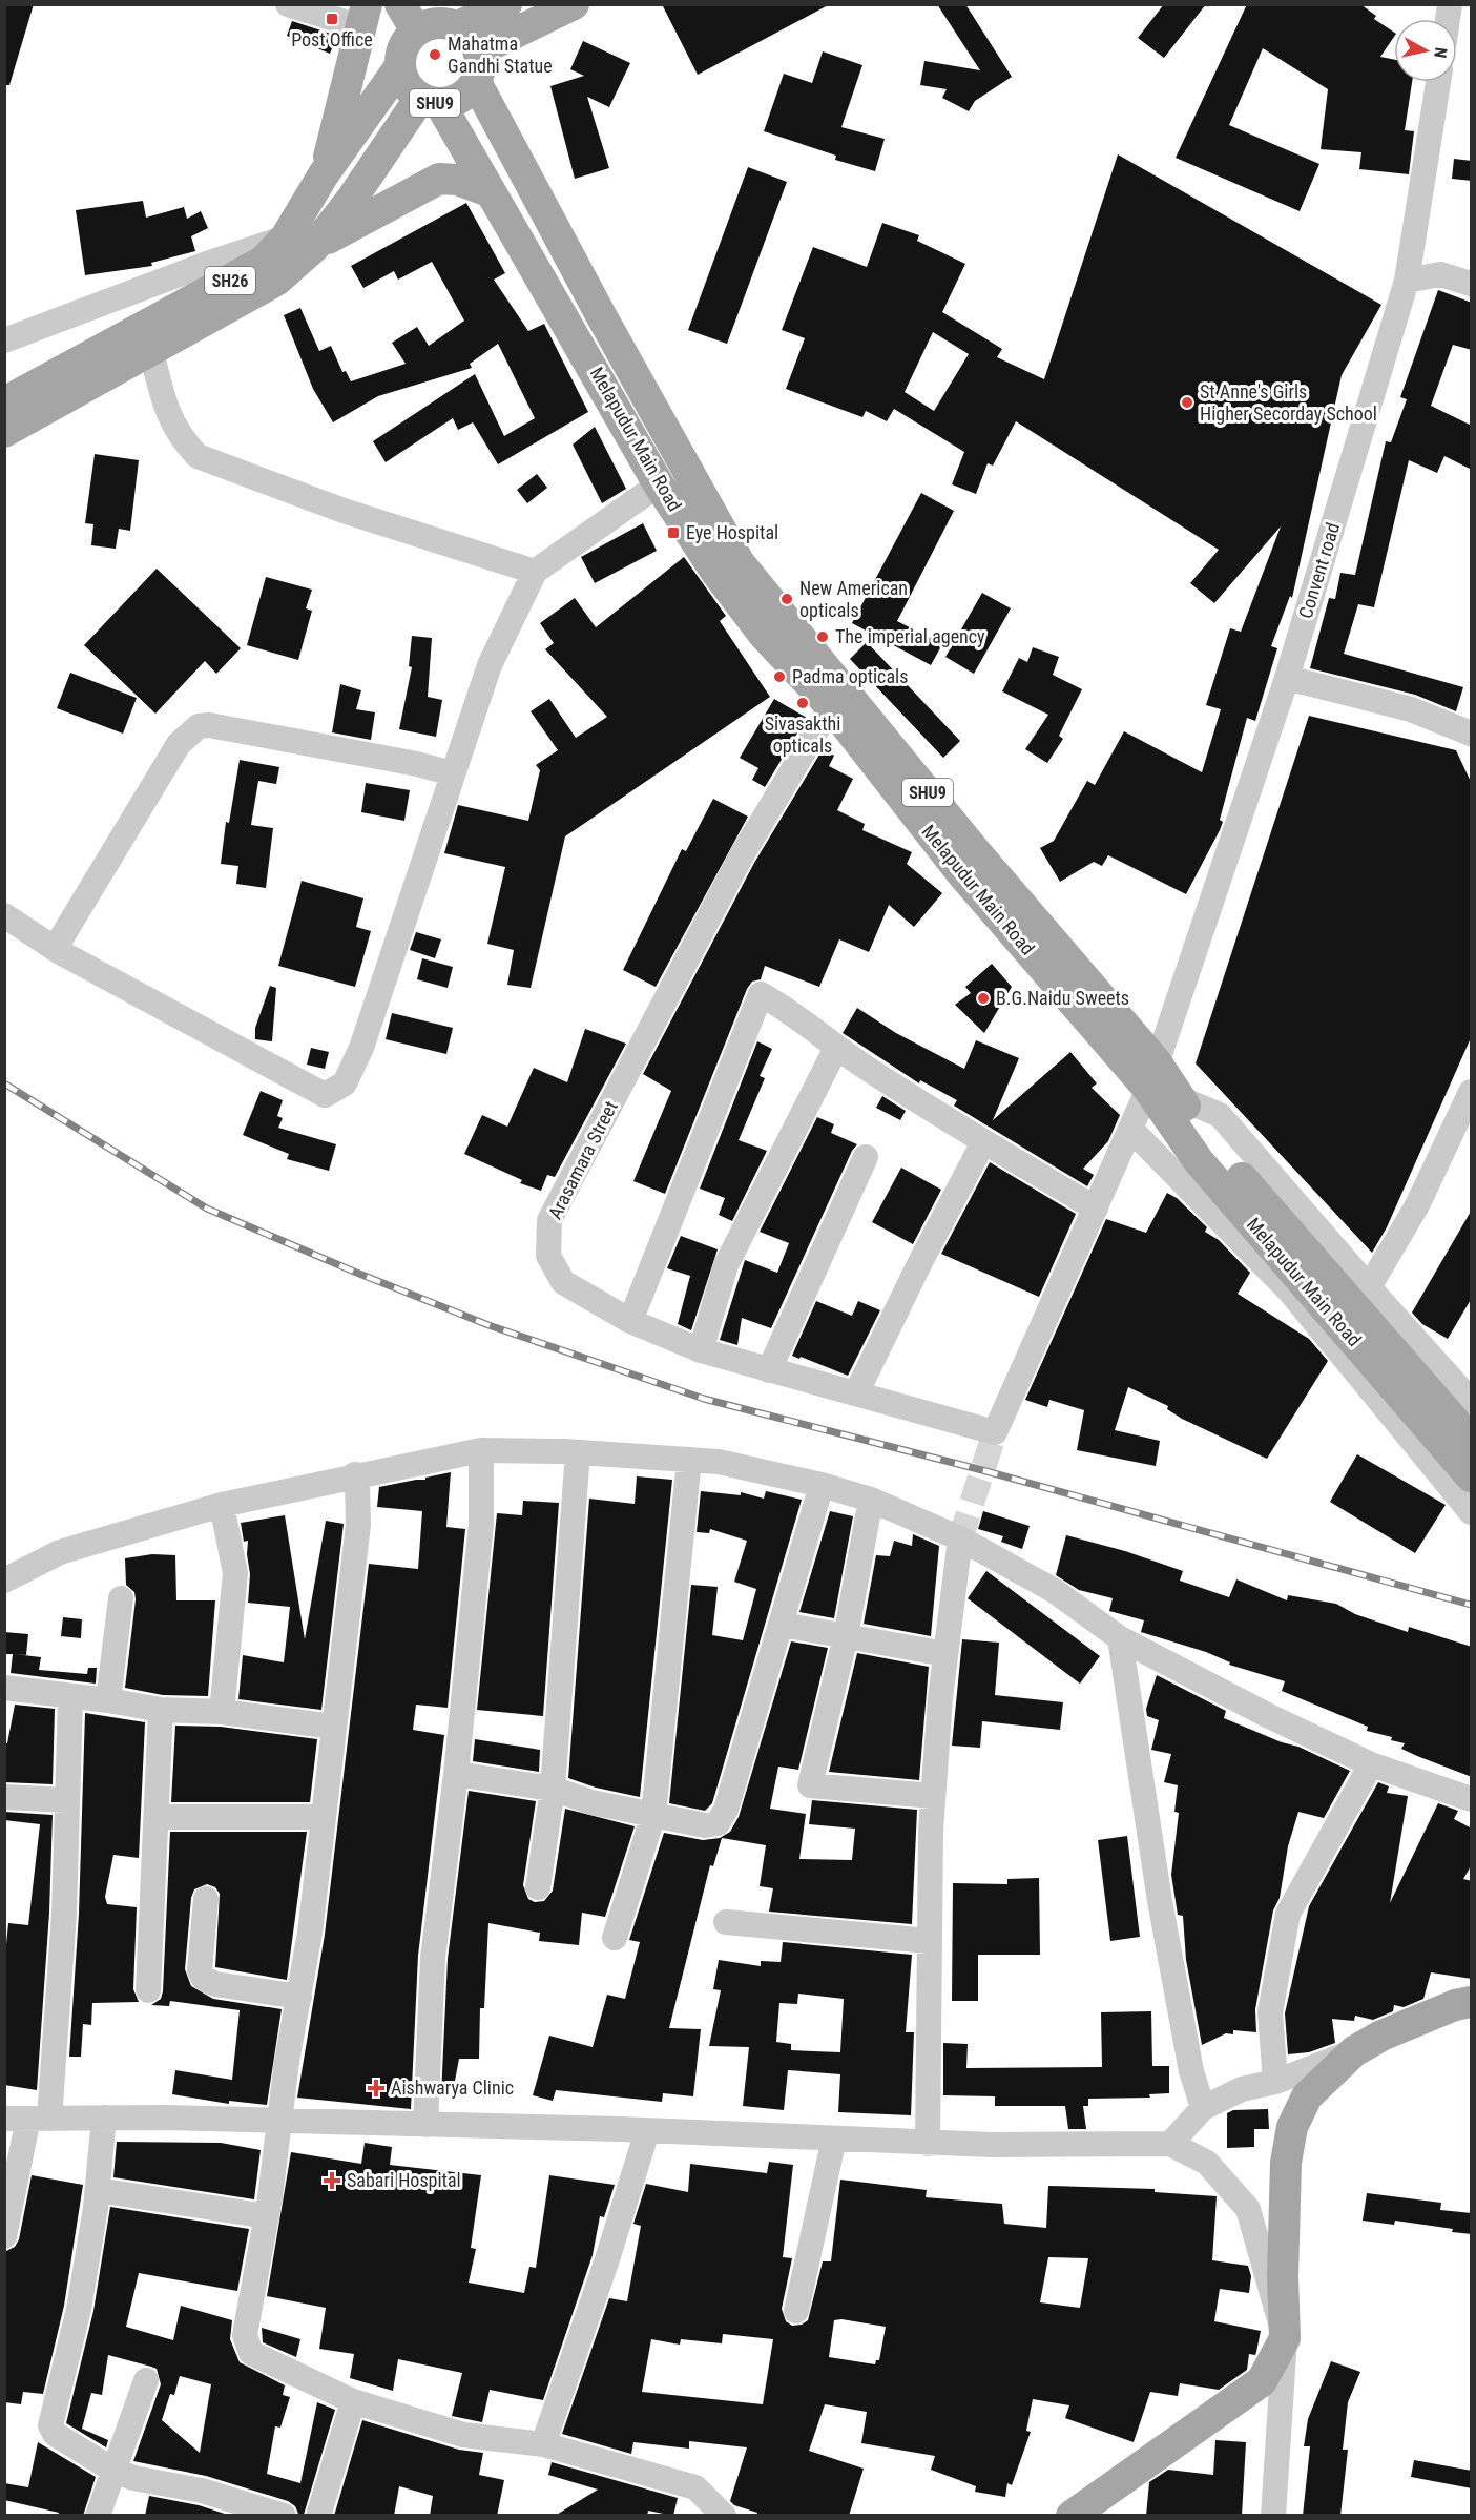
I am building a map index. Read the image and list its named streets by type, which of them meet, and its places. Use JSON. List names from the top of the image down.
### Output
{
  "streets": {
    "main road": ["SHU9", "SH26", "Melapudur Main Road"],
    "street": ["Convent road", "Arasamara Street"]
  },
  "crossings": [
    ["SHU9", "SH26"],
    ["SHU9", "Melapudur Main Road"],
    ["SH26", "Melapudur Main Road"],
    ["Melapudur Main Road", "Convent road"],
    ["Melapudur Main Road", "Arasamara Street"],
    ["Convent road", "Arasamara Street"]
  ],
  "places": {
    "transit": ["Post Office", "Eye Hospital"],
    "other": [
      "Mahatma Gandhi Statue",
      "St Anne's Girls Higher Secorday School",
      "New American opticals",
      "The imperial agency",
      "Padma opticals",
      "Sivasakthi opticals",
      "B.G.Naidu Sweets"
    ],
    "health": ["Aishwarya Clinic", "Sabari Hospital"]
  },
  "north": "right"
}
